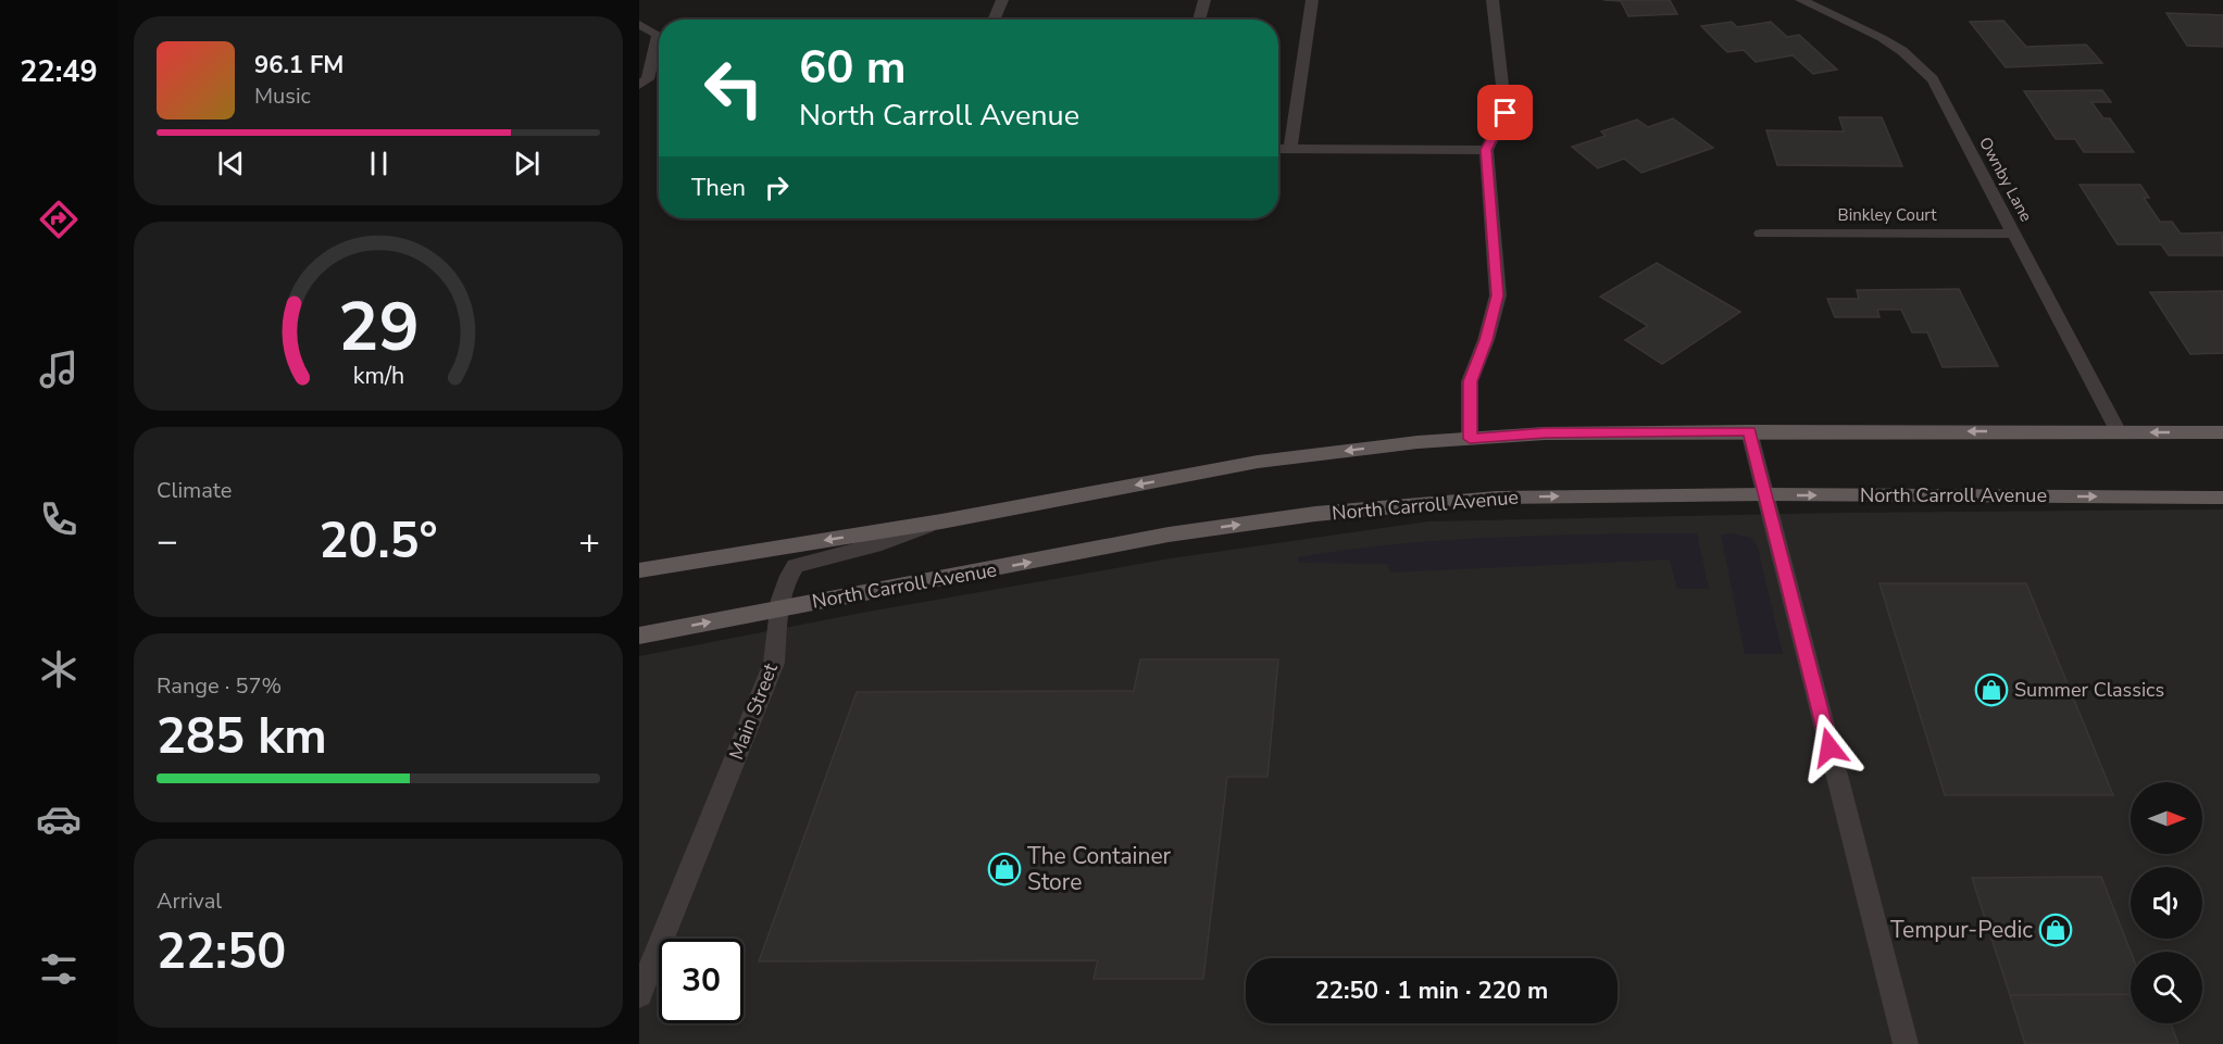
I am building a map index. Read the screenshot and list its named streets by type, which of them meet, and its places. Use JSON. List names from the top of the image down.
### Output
{
  "streets": {
    "main road": ["North Carroll Avenue"],
    "street": ["Ownby Lane", "Binkley Court", "Main Street"]
  },
  "crossings": [
    ["Ownby Lane", "Binkley Court"],
    ["North Carroll Avenue", "Main Street"]
  ],
  "places": {
    "shop": ["Summer Classics", "The Container Store", "Tempur-Pedic"]
  },
  "north": "right",
  "page": {
    "tabs": "22:49",
    "turn": ["60 m", "North Carroll Avenue"],
    "song": ["96.1 FM", "Music"],
    "then": "Then",
    "tile": [
      "Climate",
      ["Range · 57%", "285 km"],
      ["Arrival", "22:50"]
    ],
    "heat": ["−", "20.5°", "+"],
    "limit": "30",
    "trip": "22:50 · 1 min · 220 m",
    "gauge": ["29", "km/h"]
  }
}
